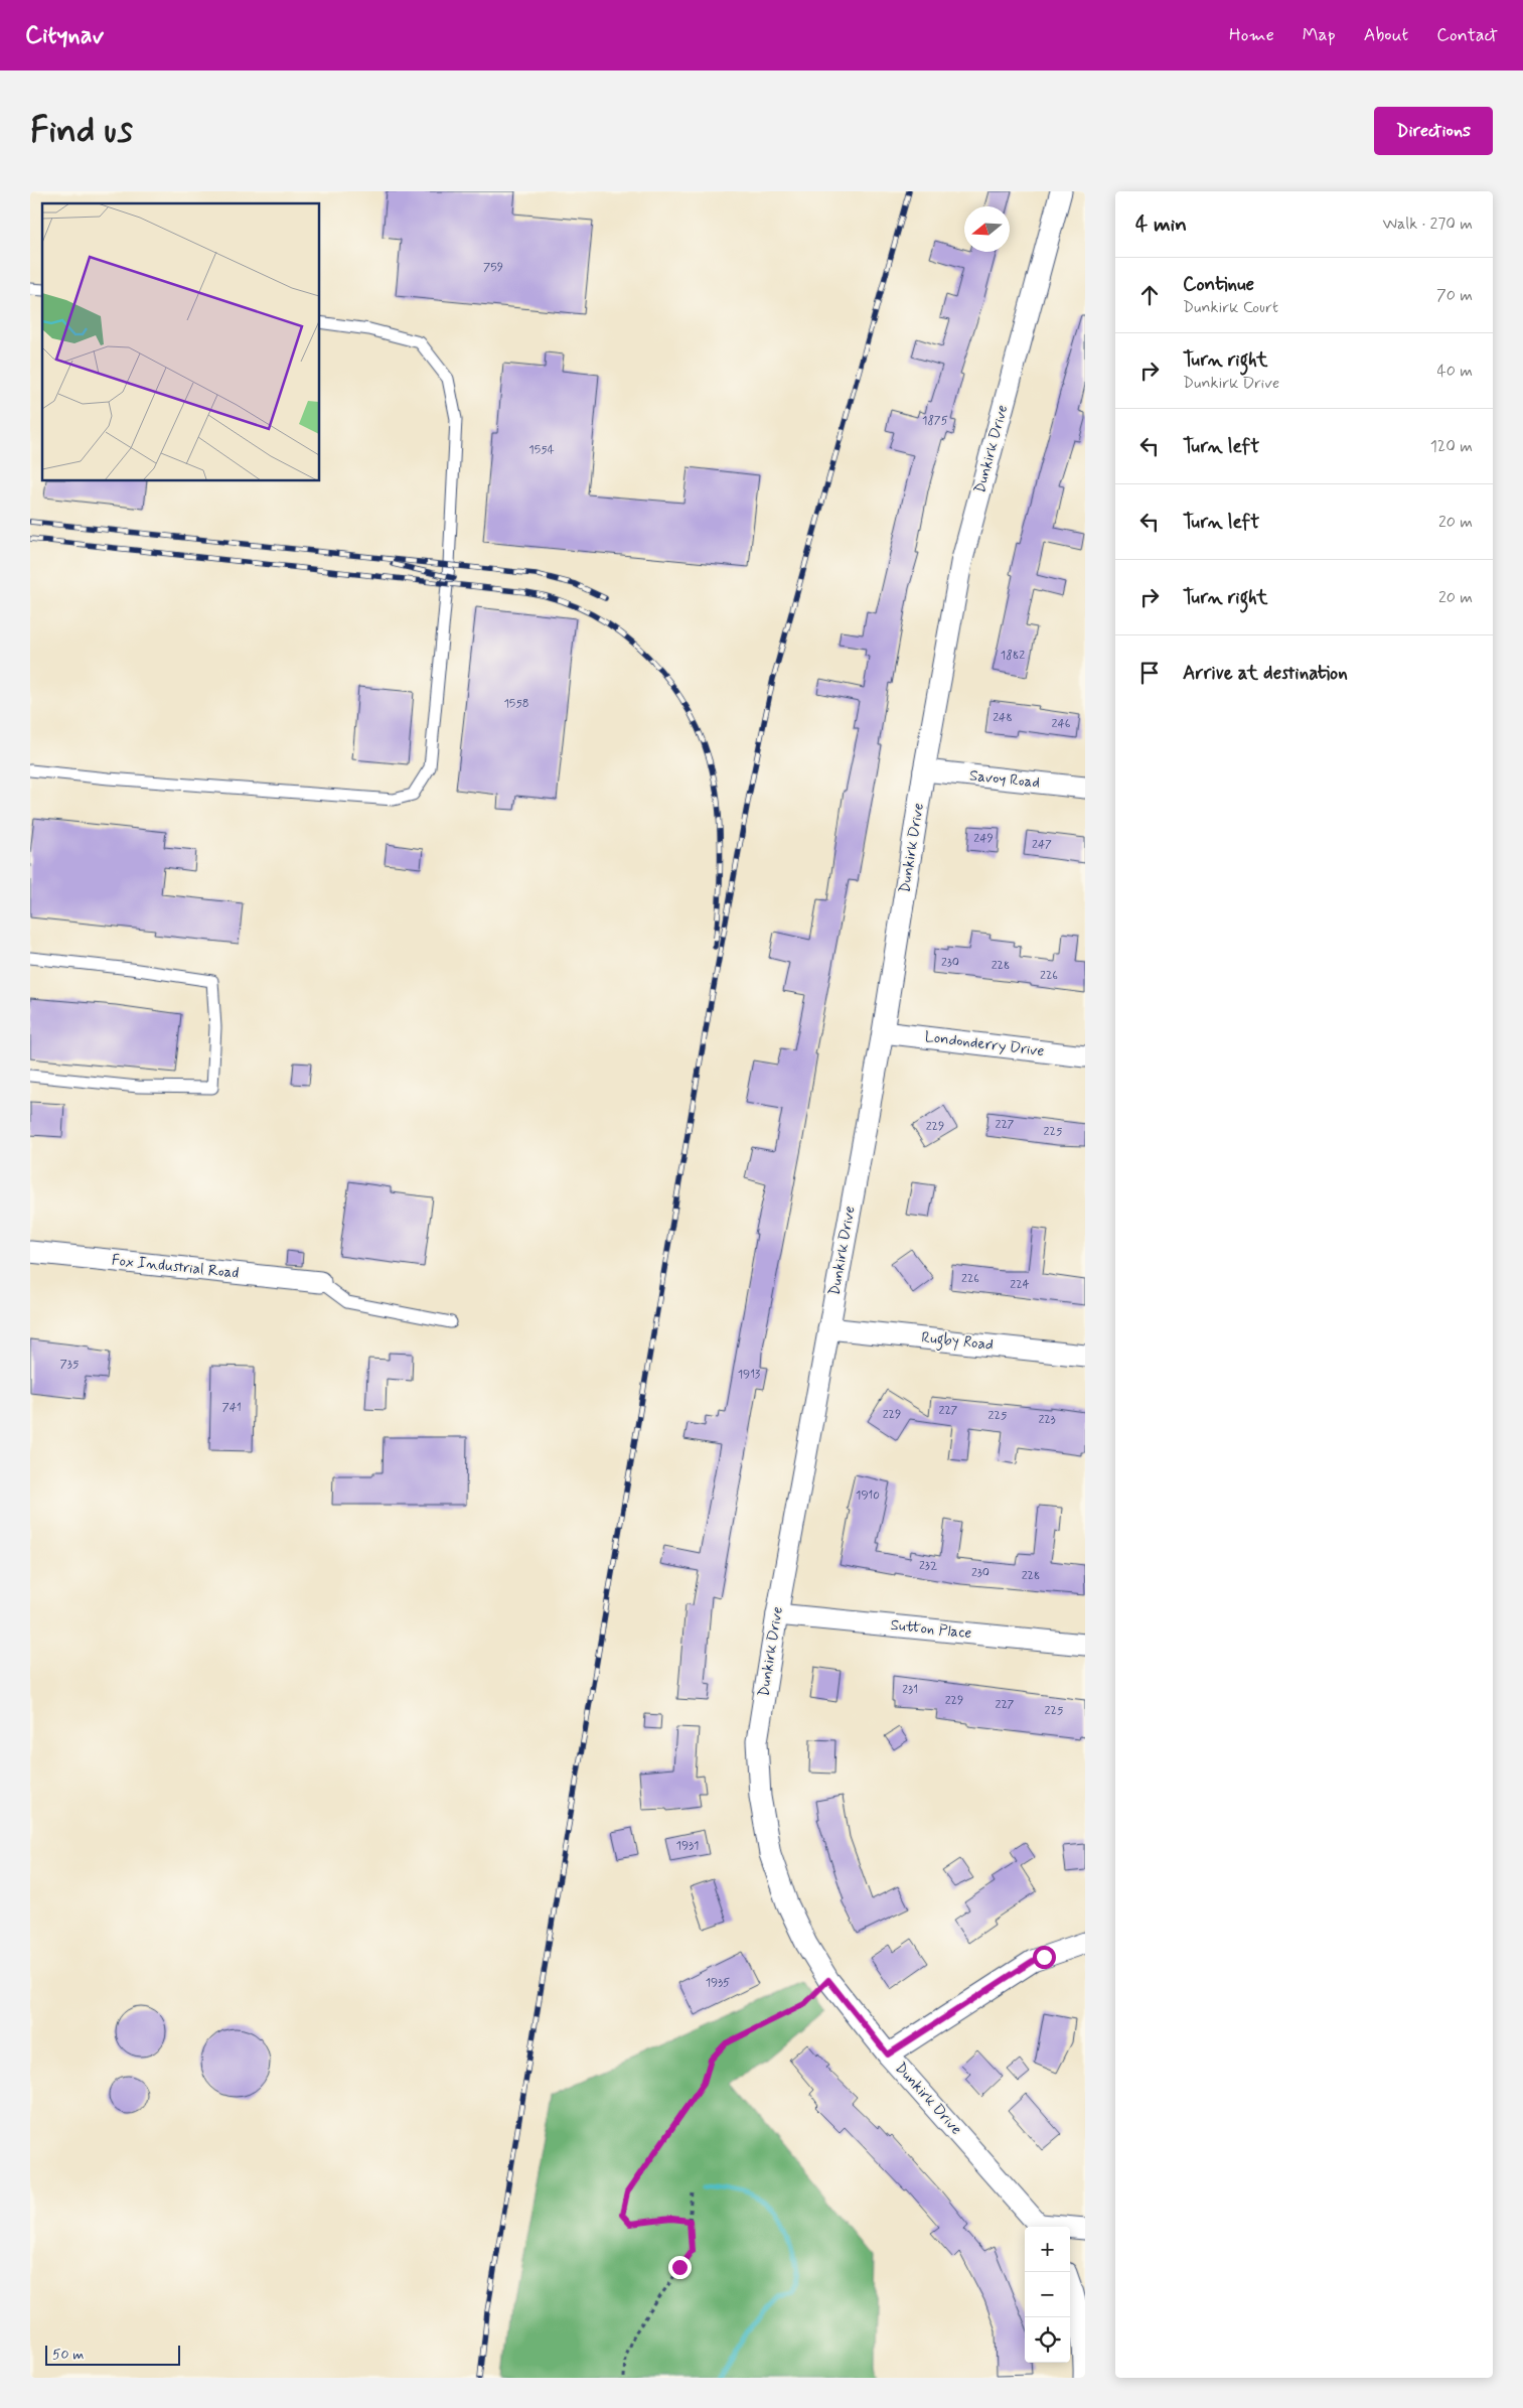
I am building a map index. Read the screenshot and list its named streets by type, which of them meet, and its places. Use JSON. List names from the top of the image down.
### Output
{
  "streets": {
    "street": [
      "Dunkirk Drive",
      "Savoy Road",
      "Londonderry Drive",
      "Fox Industrial Road",
      "Rugby Road",
      "Sutton Place"
    ]
  },
  "crossings": [
    ["Dunkirk Drive", "Savoy Road"],
    ["Dunkirk Drive", "Londonderry Drive"],
    ["Dunkirk Drive", "Rugby Road"],
    ["Dunkirk Drive", "Sutton Place"]
  ],
  "house_numbers": [
    "759",
    "1875",
    "1554",
    "1882",
    "1558",
    "248",
    "246",
    "249",
    "247",
    "230",
    "228",
    "226",
    "227",
    "229",
    "225",
    "226",
    "224",
    "735",
    "1913",
    "741",
    "227",
    "229",
    "225",
    "223",
    "1910",
    "232",
    "230",
    "228",
    "231",
    "229",
    "227",
    "225",
    "1931",
    "1935"
  ],
  "scale_bar": "50 m",
  "north": "left",
  "page": {
    "header": "Citynav",
    "nav": [
      "Home",
      "Map",
      "About",
      "Contact"
    ],
    "buttons": "Directions",
    "title": "Find us",
    "heading": ["4 min", "Walk · 270 m"],
    "list": [
      ["Continue", "Dunkirk Court", "70 m"],
      ["Turn right", "Dunkirk Drive", "40 m"],
      ["Turn left", "120 m"],
      ["Turn left", "20 m"],
      ["Turn right", "20 m"],
      "Arrive at destination"
    ],
    "map_buttons": ["+", "−"],
    "scale": "50 m"
  }
}
